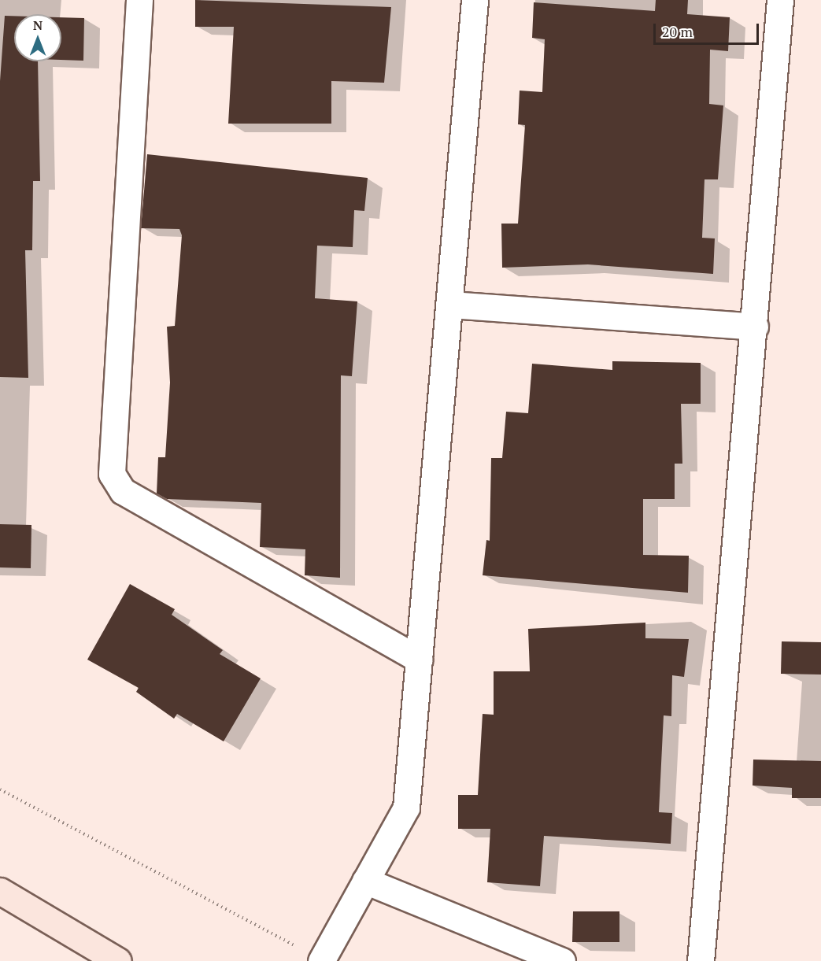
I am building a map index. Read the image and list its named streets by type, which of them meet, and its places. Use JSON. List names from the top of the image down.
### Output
{
  "scale_bar": "20 m",
  "north": "top"
}
